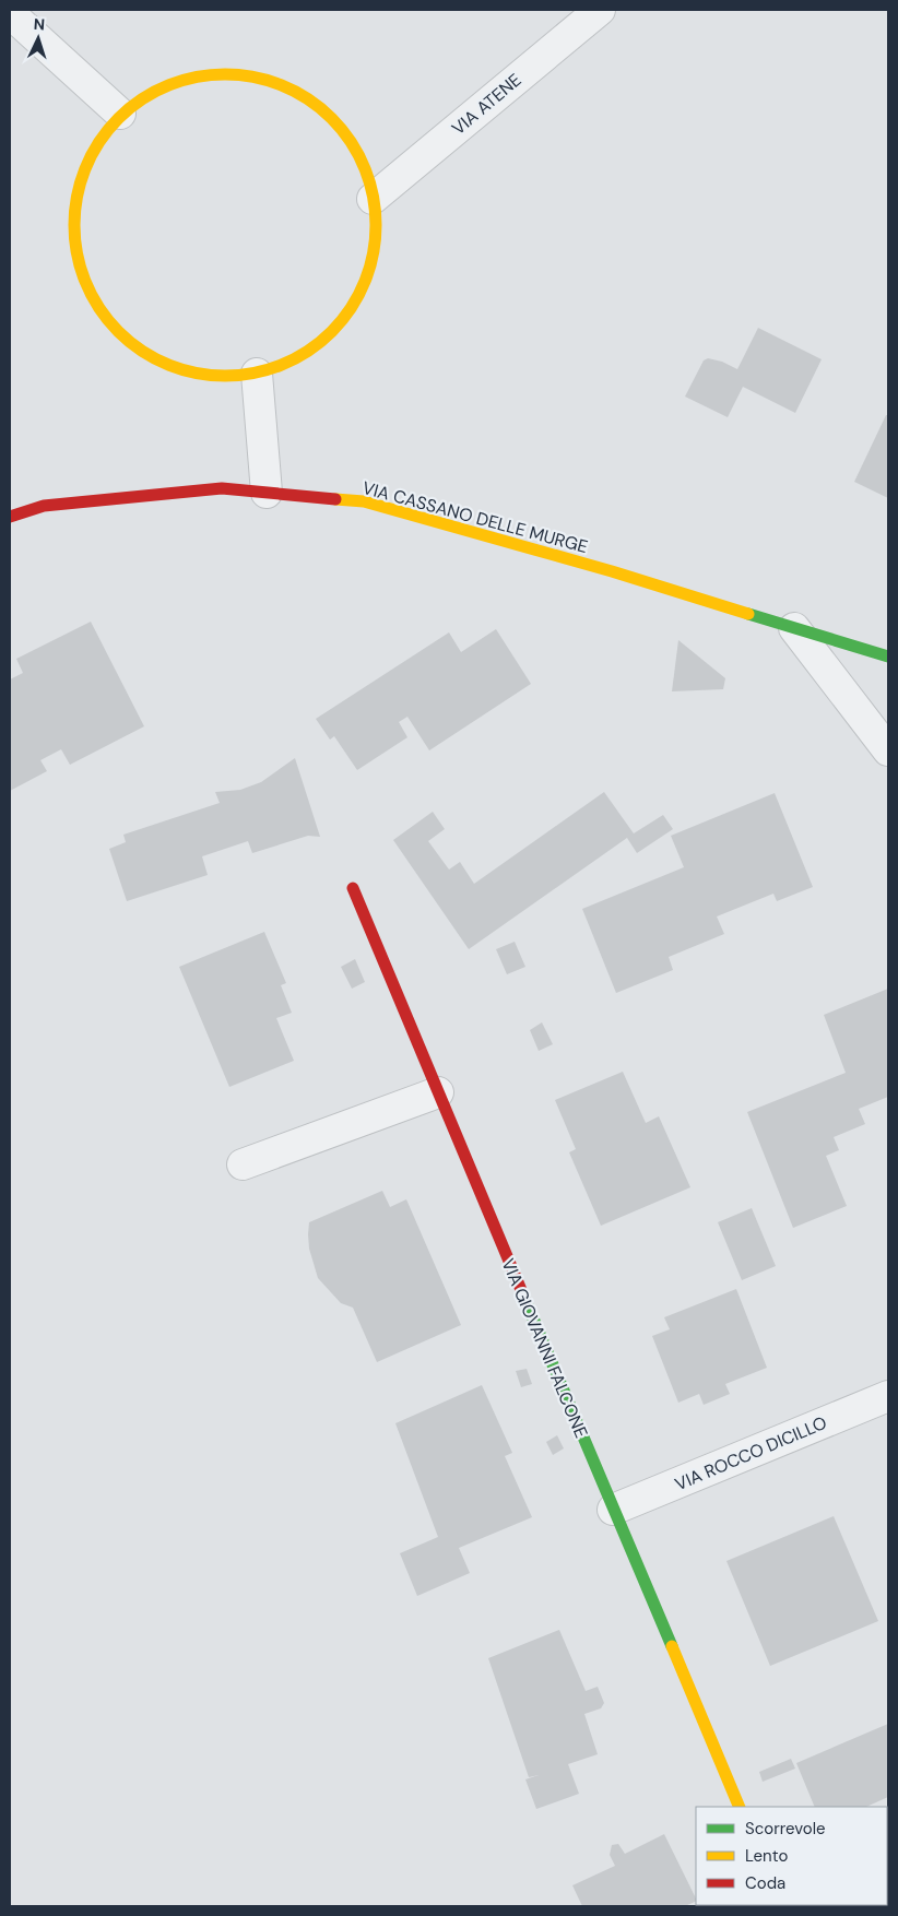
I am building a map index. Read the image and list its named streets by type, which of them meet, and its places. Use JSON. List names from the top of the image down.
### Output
{
  "streets": {
    "street": [
      "VIA ATENE",
      "VIA CASSANO DELLE MURGE",
      "VIA GIOVANNI FALCONE",
      "VIA ROCCO DICILLO"
    ]
  },
  "crossings": [
    ["VIA GIOVANNI FALCONE", "VIA ROCCO DICILLO"]
  ],
  "legend": ["Scorrevole", "Lento", "Coda"],
  "north": "top"
}
